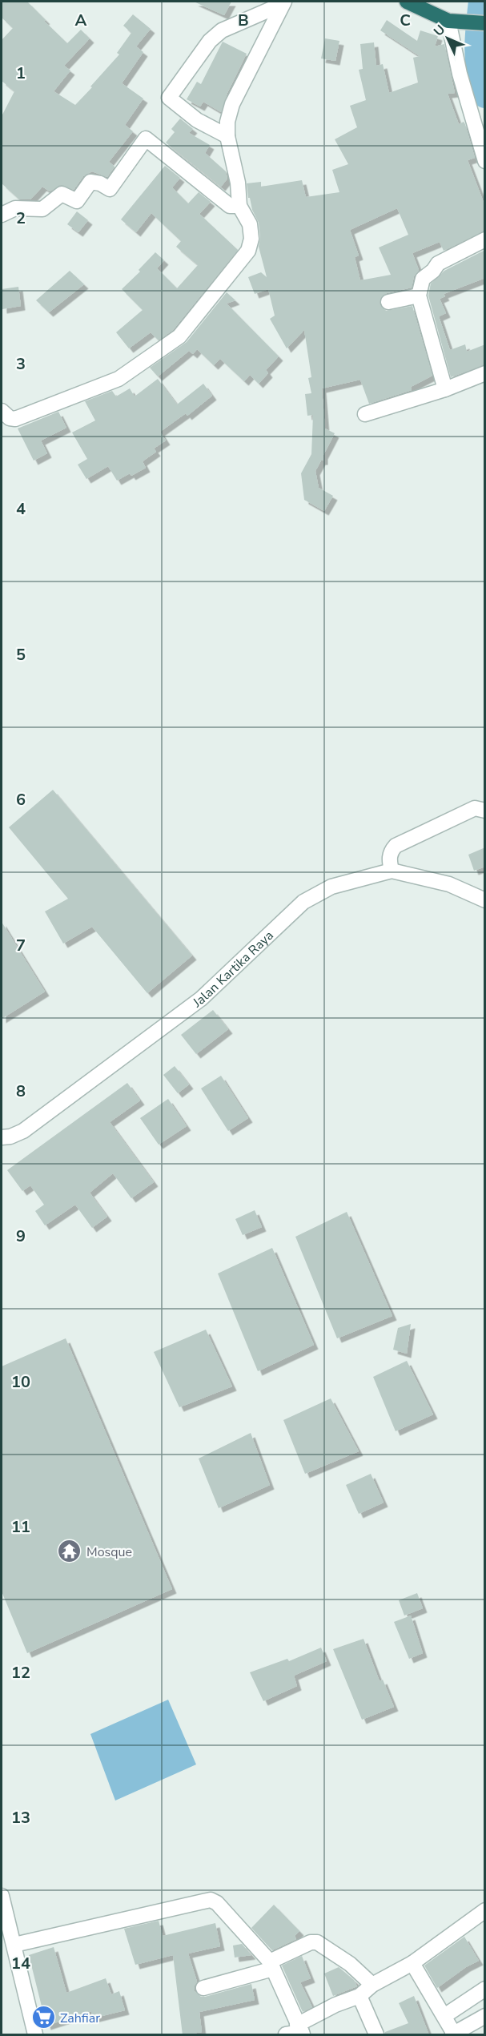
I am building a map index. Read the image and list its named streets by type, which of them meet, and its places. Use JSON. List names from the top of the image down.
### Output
{
  "streets": {
    "street": ["Jalan Kartika Raya"]
  },
  "places": {
    "temple": ["Mosque"],
    "supermarket": ["Zahfiar"]
  },
  "north": "top left",
  "grid": {
    "columns": ["A", "B", "C"],
    "rows": [
      "1",
      "2",
      "3",
      "4",
      "5",
      "6",
      "7",
      "8",
      "9",
      "10",
      "11",
      "12",
      "13",
      "14"
    ]
  }
}
